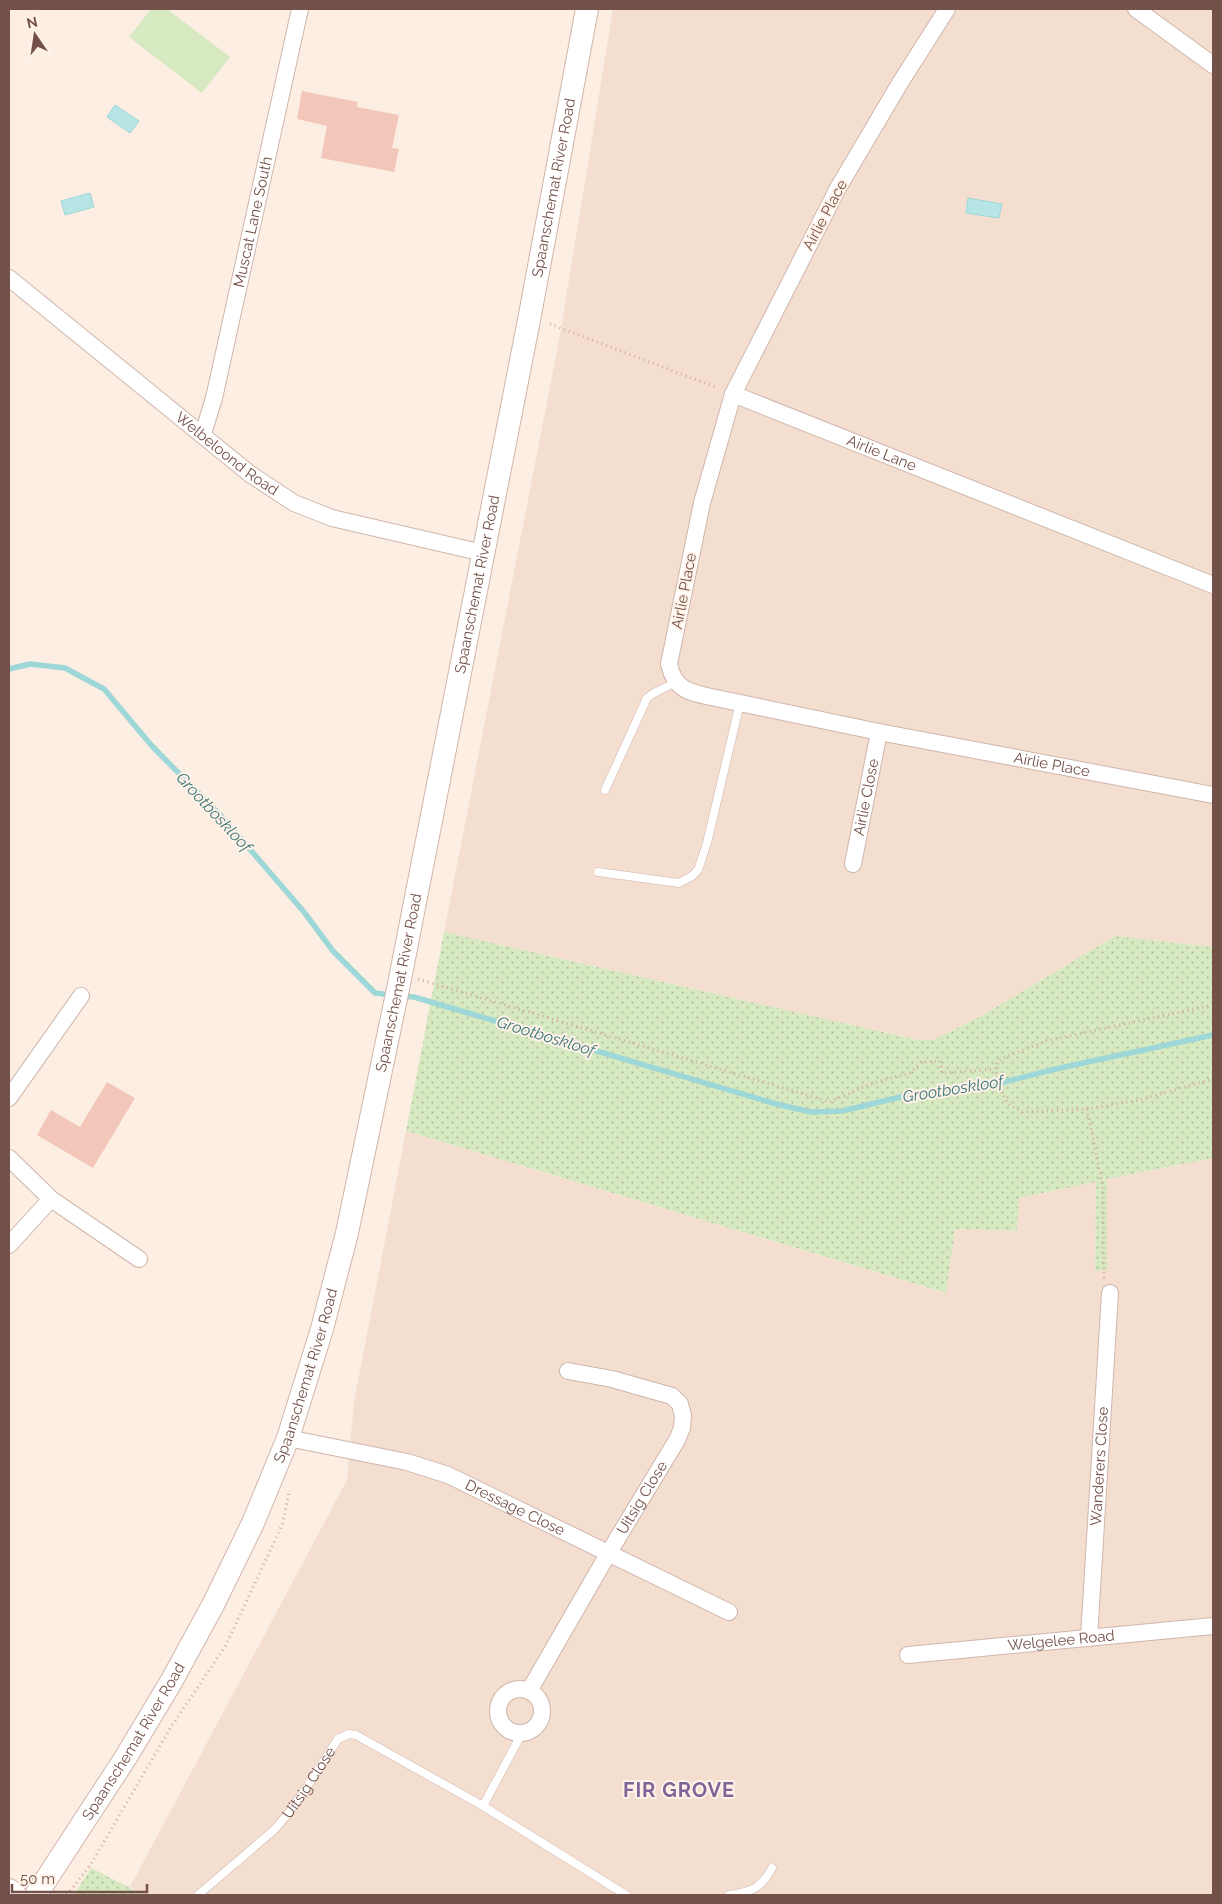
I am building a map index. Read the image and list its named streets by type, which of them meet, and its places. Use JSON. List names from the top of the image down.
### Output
{
  "streets": {
    "main road": ["Spaanschemat River Road"],
    "street": [
      "Airlie Place",
      "Muscat Lane South",
      "Welbeloond Road",
      "Airlie Lane",
      "Airlie Close",
      "Wanderers Close",
      "Uitsig Close",
      "Dressage Close",
      "Welgelee Road"
    ]
  },
  "crossings": [
    ["Spaanschemat River Road", "Welbeloond Road"],
    ["Spaanschemat River Road", "Dressage Close"],
    ["Airlie Place", "Airlie Lane"],
    ["Airlie Place", "Airlie Close"],
    ["Muscat Lane South", "Welbeloond Road"],
    ["Wanderers Close", "Welgelee Road"],
    ["Uitsig Close", "Dressage Close"]
  ],
  "districts": ["FIR GROVE"],
  "water": ["Grootboskloof"],
  "scale_bar": "50 m",
  "north": "top"
}
